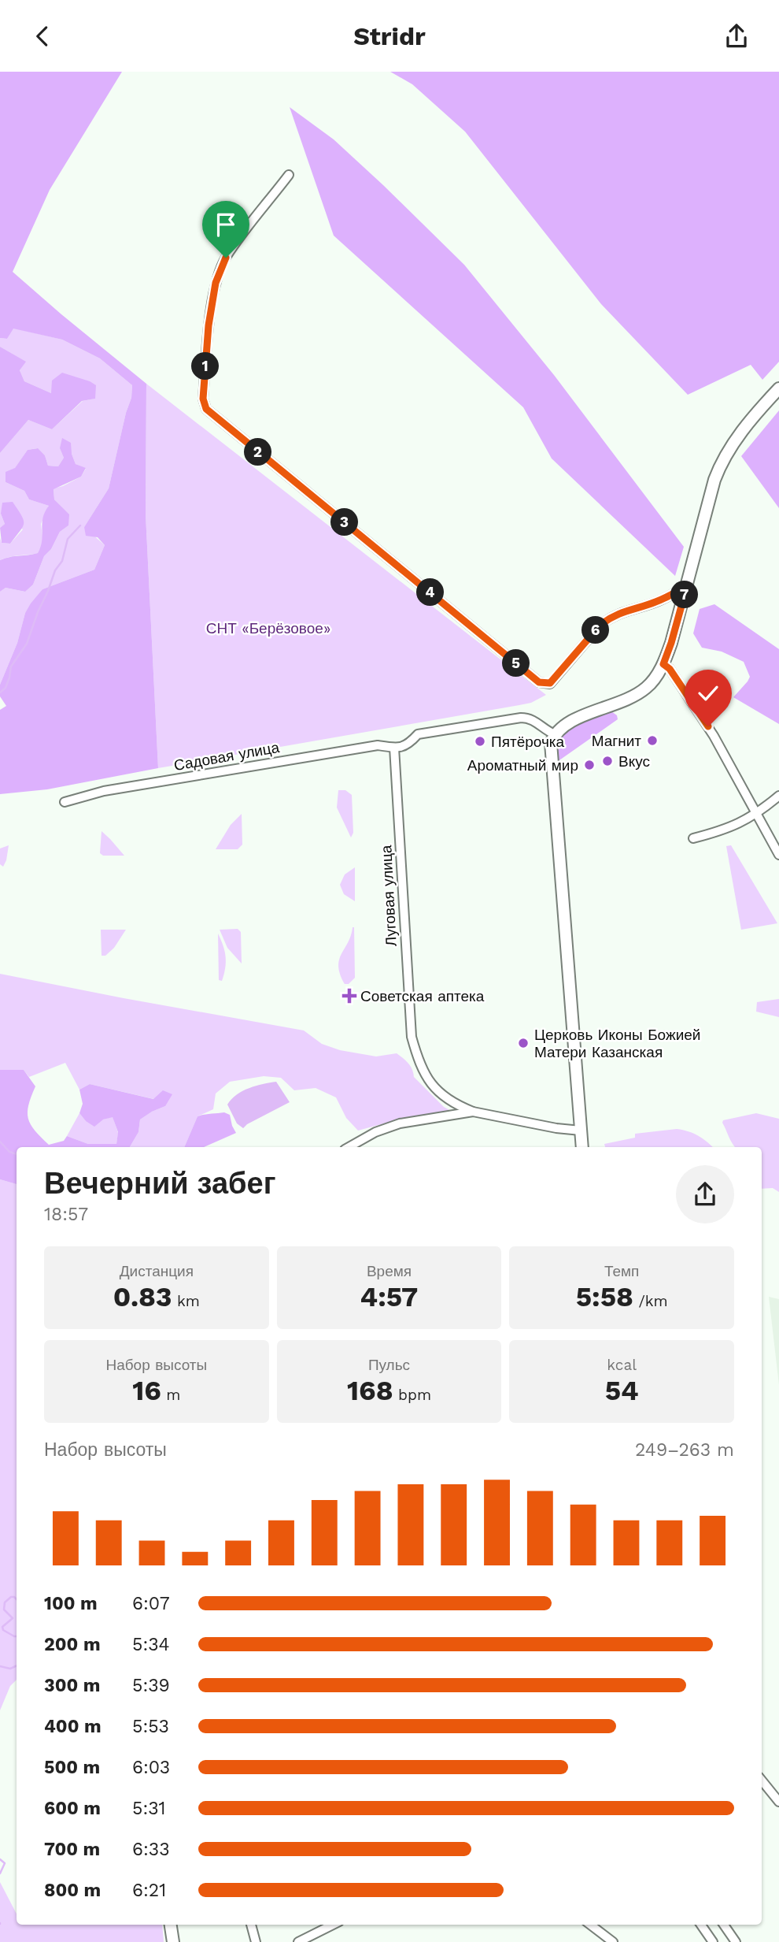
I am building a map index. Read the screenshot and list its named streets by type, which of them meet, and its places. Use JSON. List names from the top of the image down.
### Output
{
  "streets": {
    "street": ["Садовая улица", "Луговая улица"]
  },
  "crossings": [
    ["Садовая улица", "Луговая улица"]
  ],
  "parks": ["СНТ «Берёзовое»"],
  "places": {
    "other": [
      "Магнит",
      "Пятёрочка",
      "Вкус",
      "Ароматный мир",
      "Церковь Иконы Божией Матери Казанская"
    ],
    "health": ["Советская аптека"]
  },
  "page": {
    "header": "Stridr",
    "pins": [
      "1",
      "2",
      "3",
      "4",
      "7",
      "6",
      "5"
    ],
    "heading": ["Вечерний забег", "18:57"],
    "stats": [
      ["Дистанция", "0.83 km"],
      ["Время", "4:57"],
      ["Темп", "5:58 /km"],
      ["Набор высоты", "16 m"],
      ["Пульс", "168 bpm"],
      ["kcal", "54"]
    ],
    "chart": ["Набор высоты", "249–263 m"],
    "list": [
      {
        "name": "100 m",
        "note": "6:07"
      },
      {
        "name": "200 m",
        "note": "5:34"
      },
      {
        "name": "300 m",
        "note": "5:39"
      },
      {
        "name": "400 m",
        "note": "5:53"
      },
      {
        "name": "500 m",
        "note": "6:03"
      },
      {
        "name": "600 m",
        "note": "5:31"
      },
      {
        "name": "700 m",
        "note": "6:33"
      },
      {
        "name": "800 m",
        "note": "6:21"
      }
    ]
  }
}
